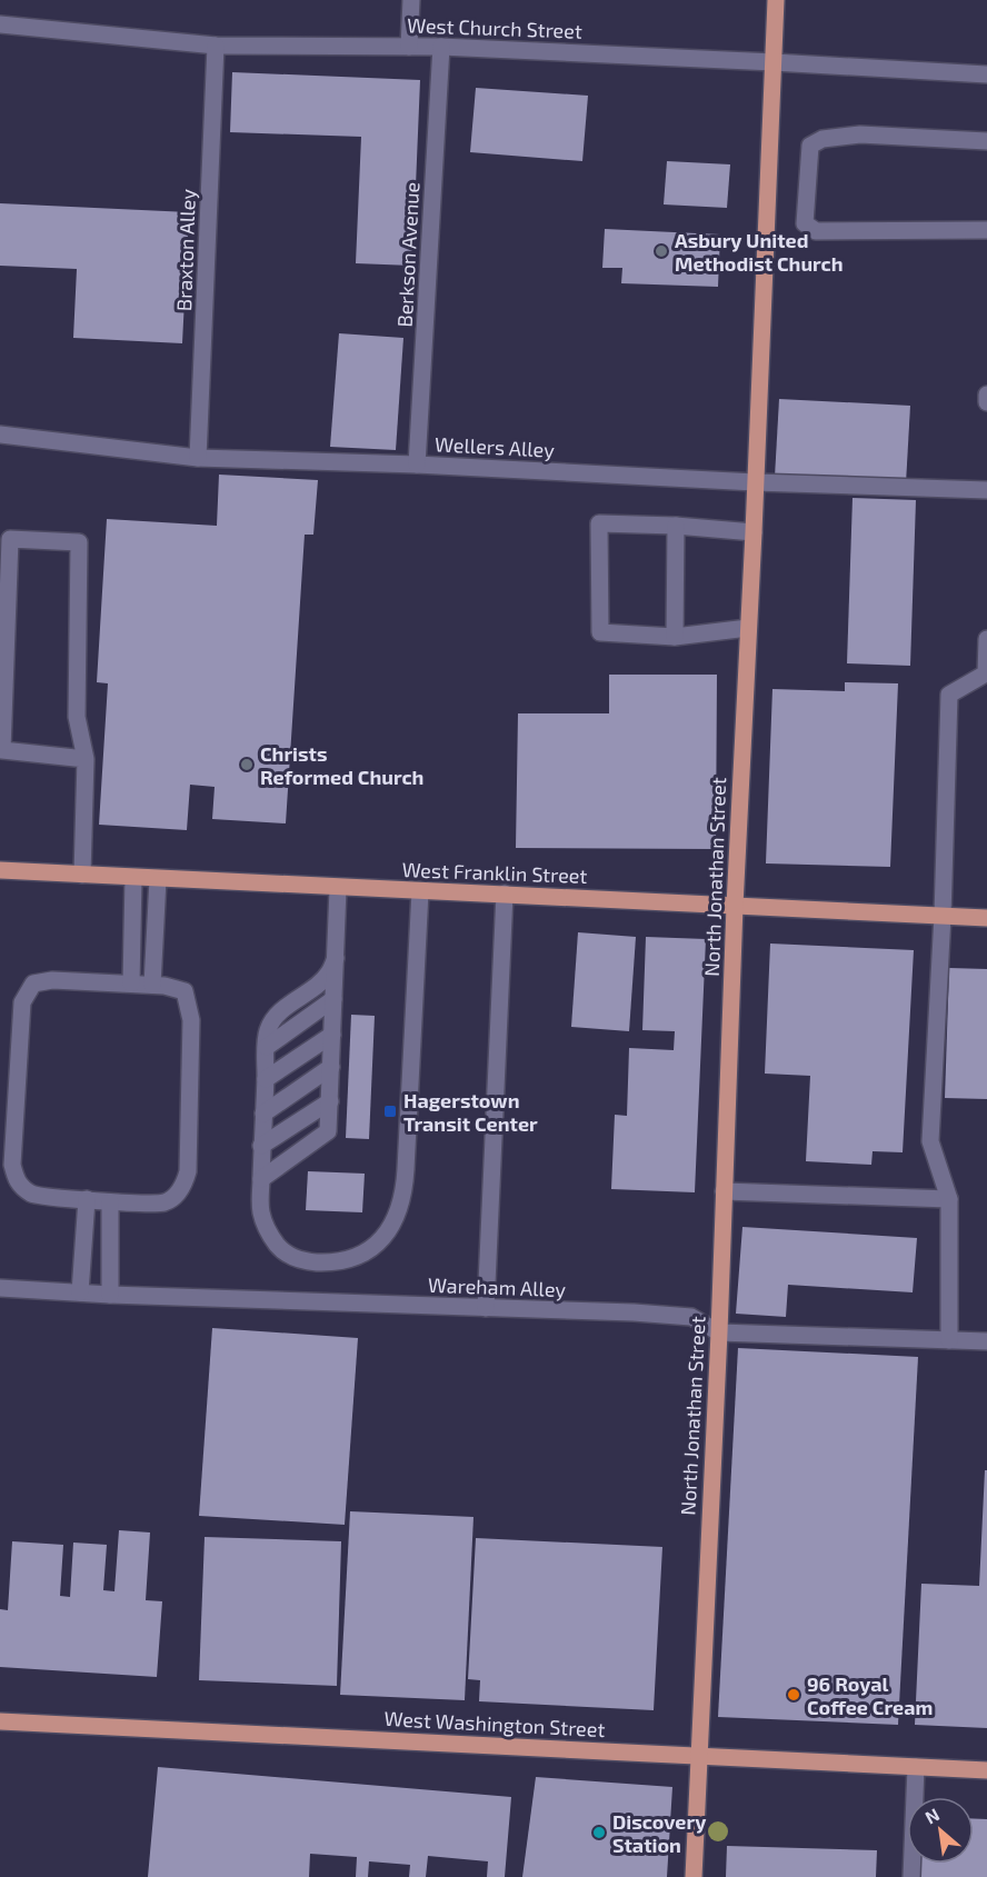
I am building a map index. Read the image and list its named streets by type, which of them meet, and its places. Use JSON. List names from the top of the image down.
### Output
{
  "streets": {
    "main road": ["West Franklin Street", "North Jonathan Street", "West Washington Street"],
    "street": [
      "West Church Street",
      "Braxton Alley",
      "Berkson Avenue",
      "Wellers Alley",
      "Wareham Alley"
    ]
  },
  "crossings": [
    ["West Church Street", "Braxton Alley"],
    ["West Church Street", "Berkson Avenue"],
    ["West Church Street", "North Jonathan Street"],
    ["Braxton Alley", "Wellers Alley"],
    ["Berkson Avenue", "Wellers Alley"],
    ["Wellers Alley", "North Jonathan Street"],
    ["West Franklin Street", "North Jonathan Street"],
    ["North Jonathan Street", "Wareham Alley"],
    ["North Jonathan Street", "West Washington Street"]
  ],
  "places": {
    "other": [
      "Asbury United Methodist Church",
      "Christs Reformed Church",
      "96 Royal Coffee Cream",
      "Discovery Station"
    ],
    "transit": ["Hagerstown Transit Center"]
  },
  "north": "top left"
}
